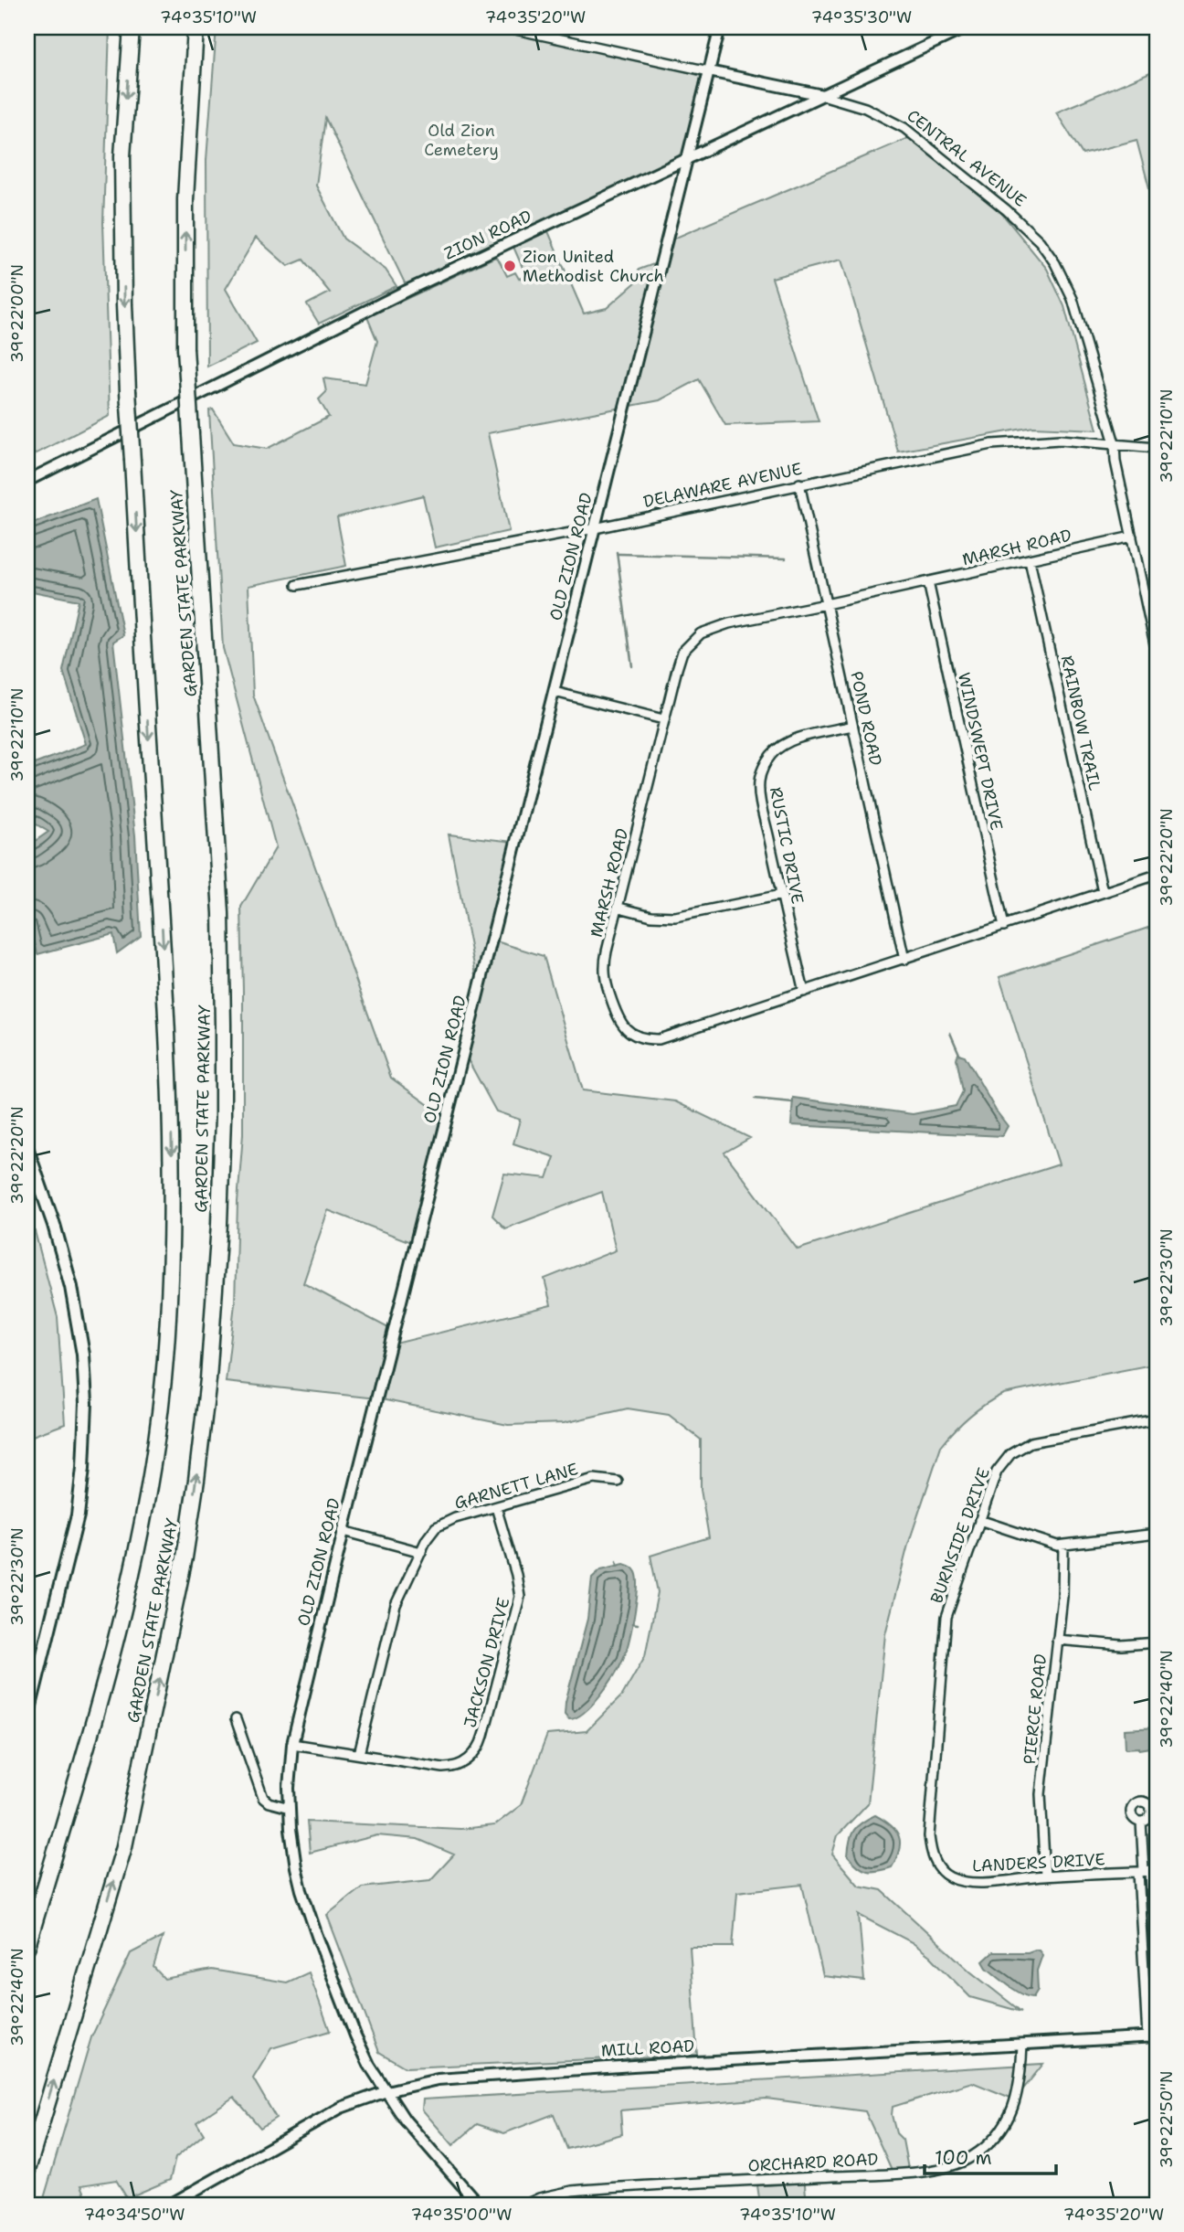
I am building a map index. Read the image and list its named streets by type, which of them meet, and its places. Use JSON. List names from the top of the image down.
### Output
{
  "streets": {
    "highway": ["GARDEN STATE PARKWAY"],
    "street": [
      "CENTRAL AVENUE",
      "ZION ROAD",
      "DELAWARE AVENUE",
      "MARSH ROAD",
      "OLD ZION ROAD",
      "POND ROAD",
      "RAINBOW TRAIL",
      "WINDSWEPT DRIVE",
      "RUSTIC DRIVE",
      "GARNETT LANE",
      "BURNSIDE DRIVE",
      "JACKSON DRIVE",
      "PIERCE ROAD",
      "LANDERS DRIVE",
      "MILL ROAD",
      "ORCHARD ROAD"
    ]
  },
  "crossings": [
    ["CENTRAL AVENUE", "ZION ROAD"],
    ["CENTRAL AVENUE", "DELAWARE AVENUE"],
    ["CENTRAL AVENUE", "OLD ZION ROAD"],
    ["ZION ROAD", "OLD ZION ROAD"],
    ["DELAWARE AVENUE", "OLD ZION ROAD"],
    ["DELAWARE AVENUE", "POND ROAD"],
    ["MARSH ROAD", "POND ROAD"],
    ["MARSH ROAD", "RAINBOW TRAIL"],
    ["MARSH ROAD", "WINDSWEPT DRIVE"],
    ["MARSH ROAD", "RUSTIC DRIVE"],
    ["OLD ZION ROAD", "JACKSON DRIVE"],
    ["OLD ZION ROAD", "MILL ROAD"],
    ["POND ROAD", "RUSTIC DRIVE"],
    ["GARNETT LANE", "JACKSON DRIVE"],
    ["BURNSIDE DRIVE", "LANDERS DRIVE"],
    ["PIERCE ROAD", "LANDERS DRIVE"],
    ["MILL ROAD", "ORCHARD ROAD"]
  ],
  "parks": ["Old Zion Cemetery"],
  "places": ["Zion United Methodist Church"],
  "scale_bar": "100 m",
  "coordinates": [
    "74°35'10\"W",
    "74°35'20\"W",
    "74°35'30\"W",
    "39°22'00\"N",
    "39°22'10\"N",
    "39°22'20\"N",
    "39°22'30\"N",
    "39°22'40\"N",
    "39°22'50\"N",
    "74°34'50\"W",
    "74°35'00\"W"
  ]
}
